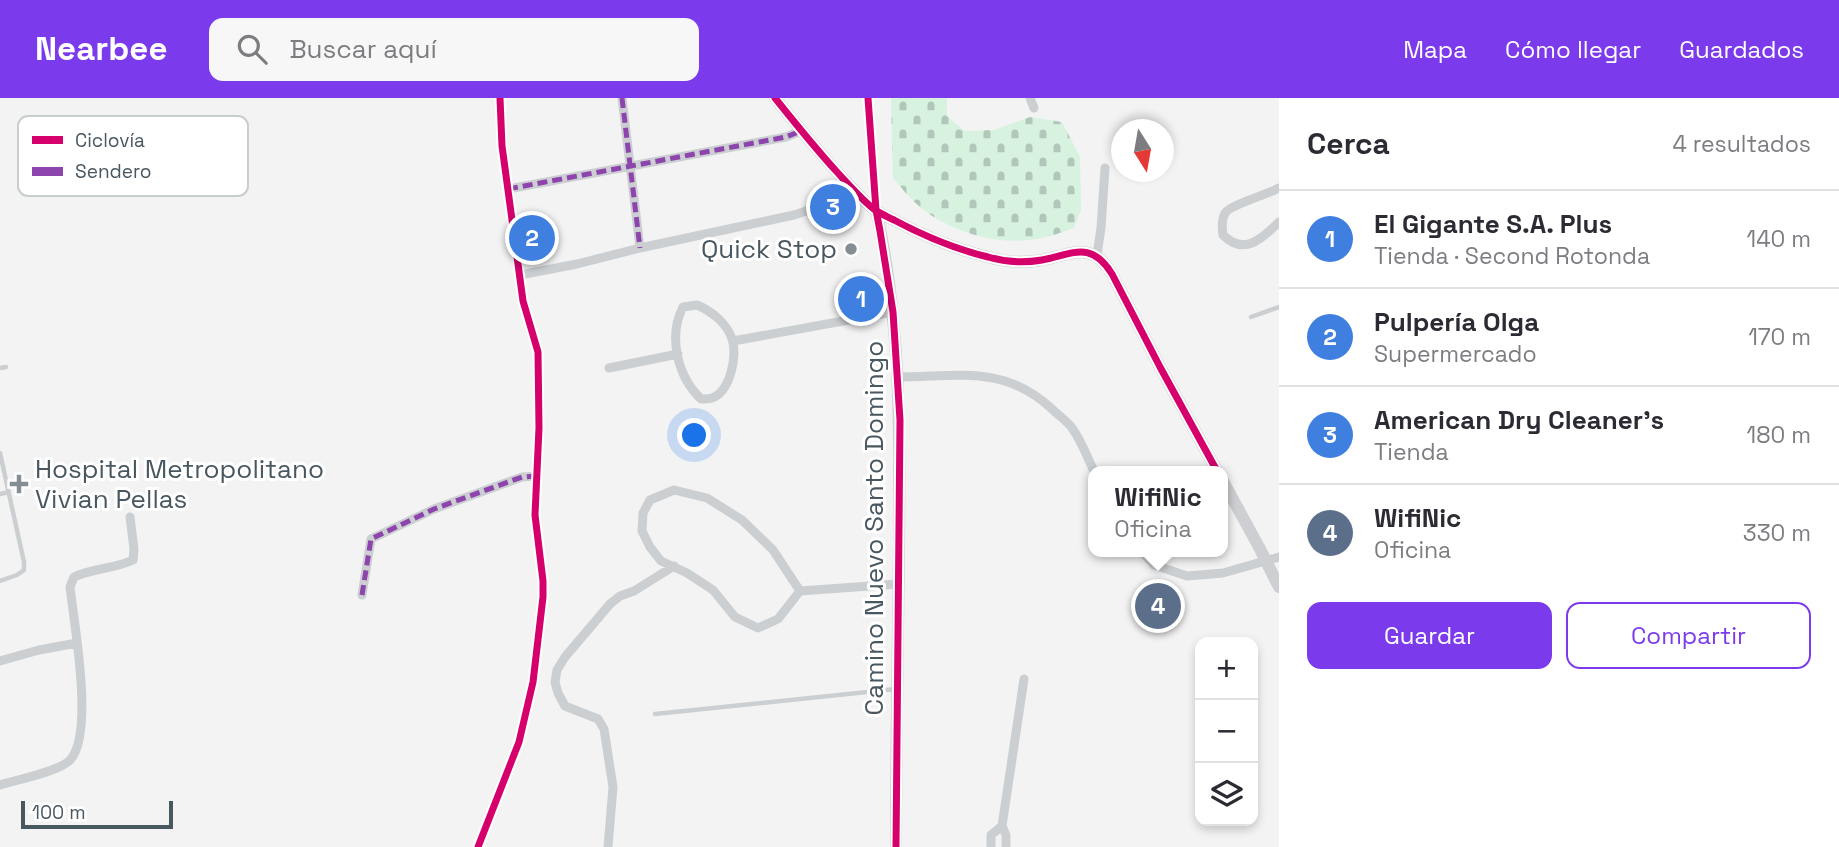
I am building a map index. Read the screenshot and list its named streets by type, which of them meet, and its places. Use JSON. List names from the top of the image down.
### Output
{
  "streets": {
    "street": ["Camino Nuevo Santo Domingo"]
  },
  "places": {
    "other": ["Quick Stop"],
    "health": ["Hospital Metropolitano Vivian Pellas"]
  },
  "legend": ["Ciclovía", "Sendero"],
  "scale_bar": "100 m",
  "north": "bottom",
  "page": {
    "header": "Nearbee",
    "search": "Buscar aquí",
    "nav": ["Mapa", "Cómo llegar", "Guardados"],
    "heading": ["Cerca", "4 resultados"],
    "pins": [
      "3",
      "2",
      "1",
      "4"
    ],
    "list": [
      {
        "mark": "1",
        "name": "El Gigante S.A. Plus",
        "note": "Tienda · Second Rotonda",
        "value": "140 m"
      },
      {
        "mark": "2",
        "name": "Pulpería Olga",
        "note": "Supermercado",
        "value": "170 m"
      },
      {
        "mark": "3",
        "name": "American Dry Cleaner's",
        "note": "Tienda",
        "value": "180 m"
      },
      {
        "mark": "4",
        "name": "WifiNic",
        "note": "Oficina",
        "value": "330 m"
      }
    ],
    "popup": ["WifiNic", "Oficina"],
    "buttons": ["Guardar", "Compartir"],
    "map_buttons": ["+", "−"],
    "scale": "100 m"
  }
}
